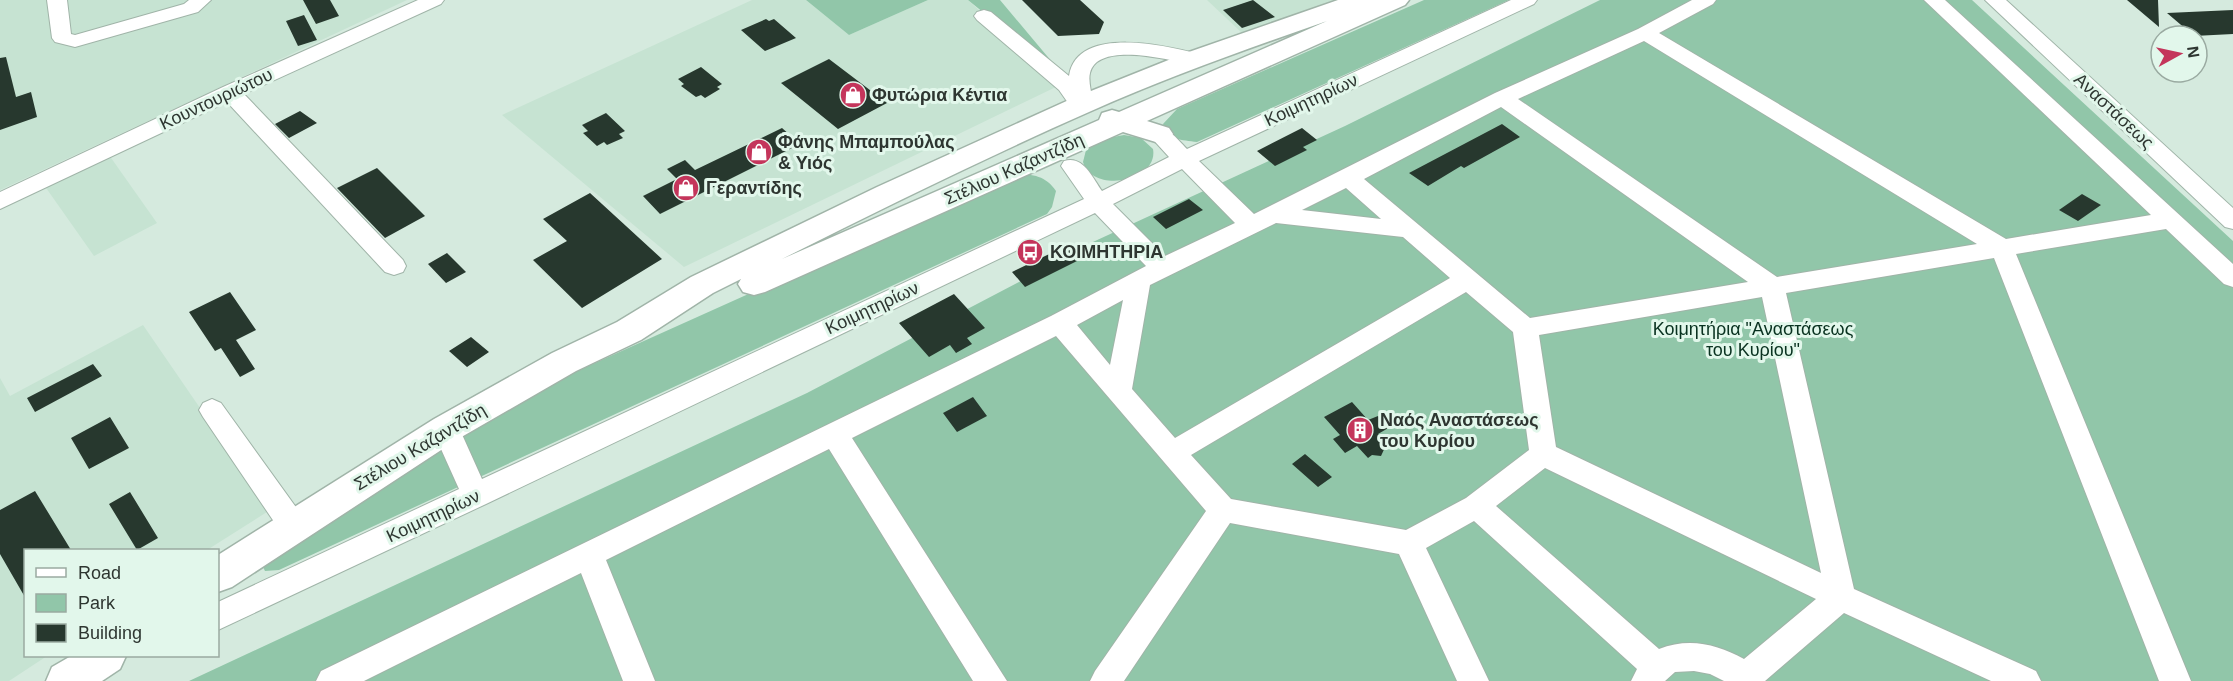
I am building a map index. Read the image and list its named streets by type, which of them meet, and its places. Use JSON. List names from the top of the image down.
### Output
{
  "streets": {
    "main road": ["Στέλιου Καζαντζίδη"],
    "street": ["Κουντουριώτου", "Κοιμητηρίων", "Αναστάσεως"]
  },
  "parks": ["Κοιμητήρια \"Αναστάσεως του Κυρίου\""],
  "places": {
    "shop": ["Φυτώρια Κέντια", "Φάνης Μπαμπούλας & Υιός", "Γεραντίδης"],
    "bus stop": ["ΚΟΙΜΗΤΗΡΙΑ"],
    "building": ["Ναός Αναστάσεως του Κυρίου"]
  },
  "legend": ["Road", "Park", "Building"],
  "north": "right"
}
